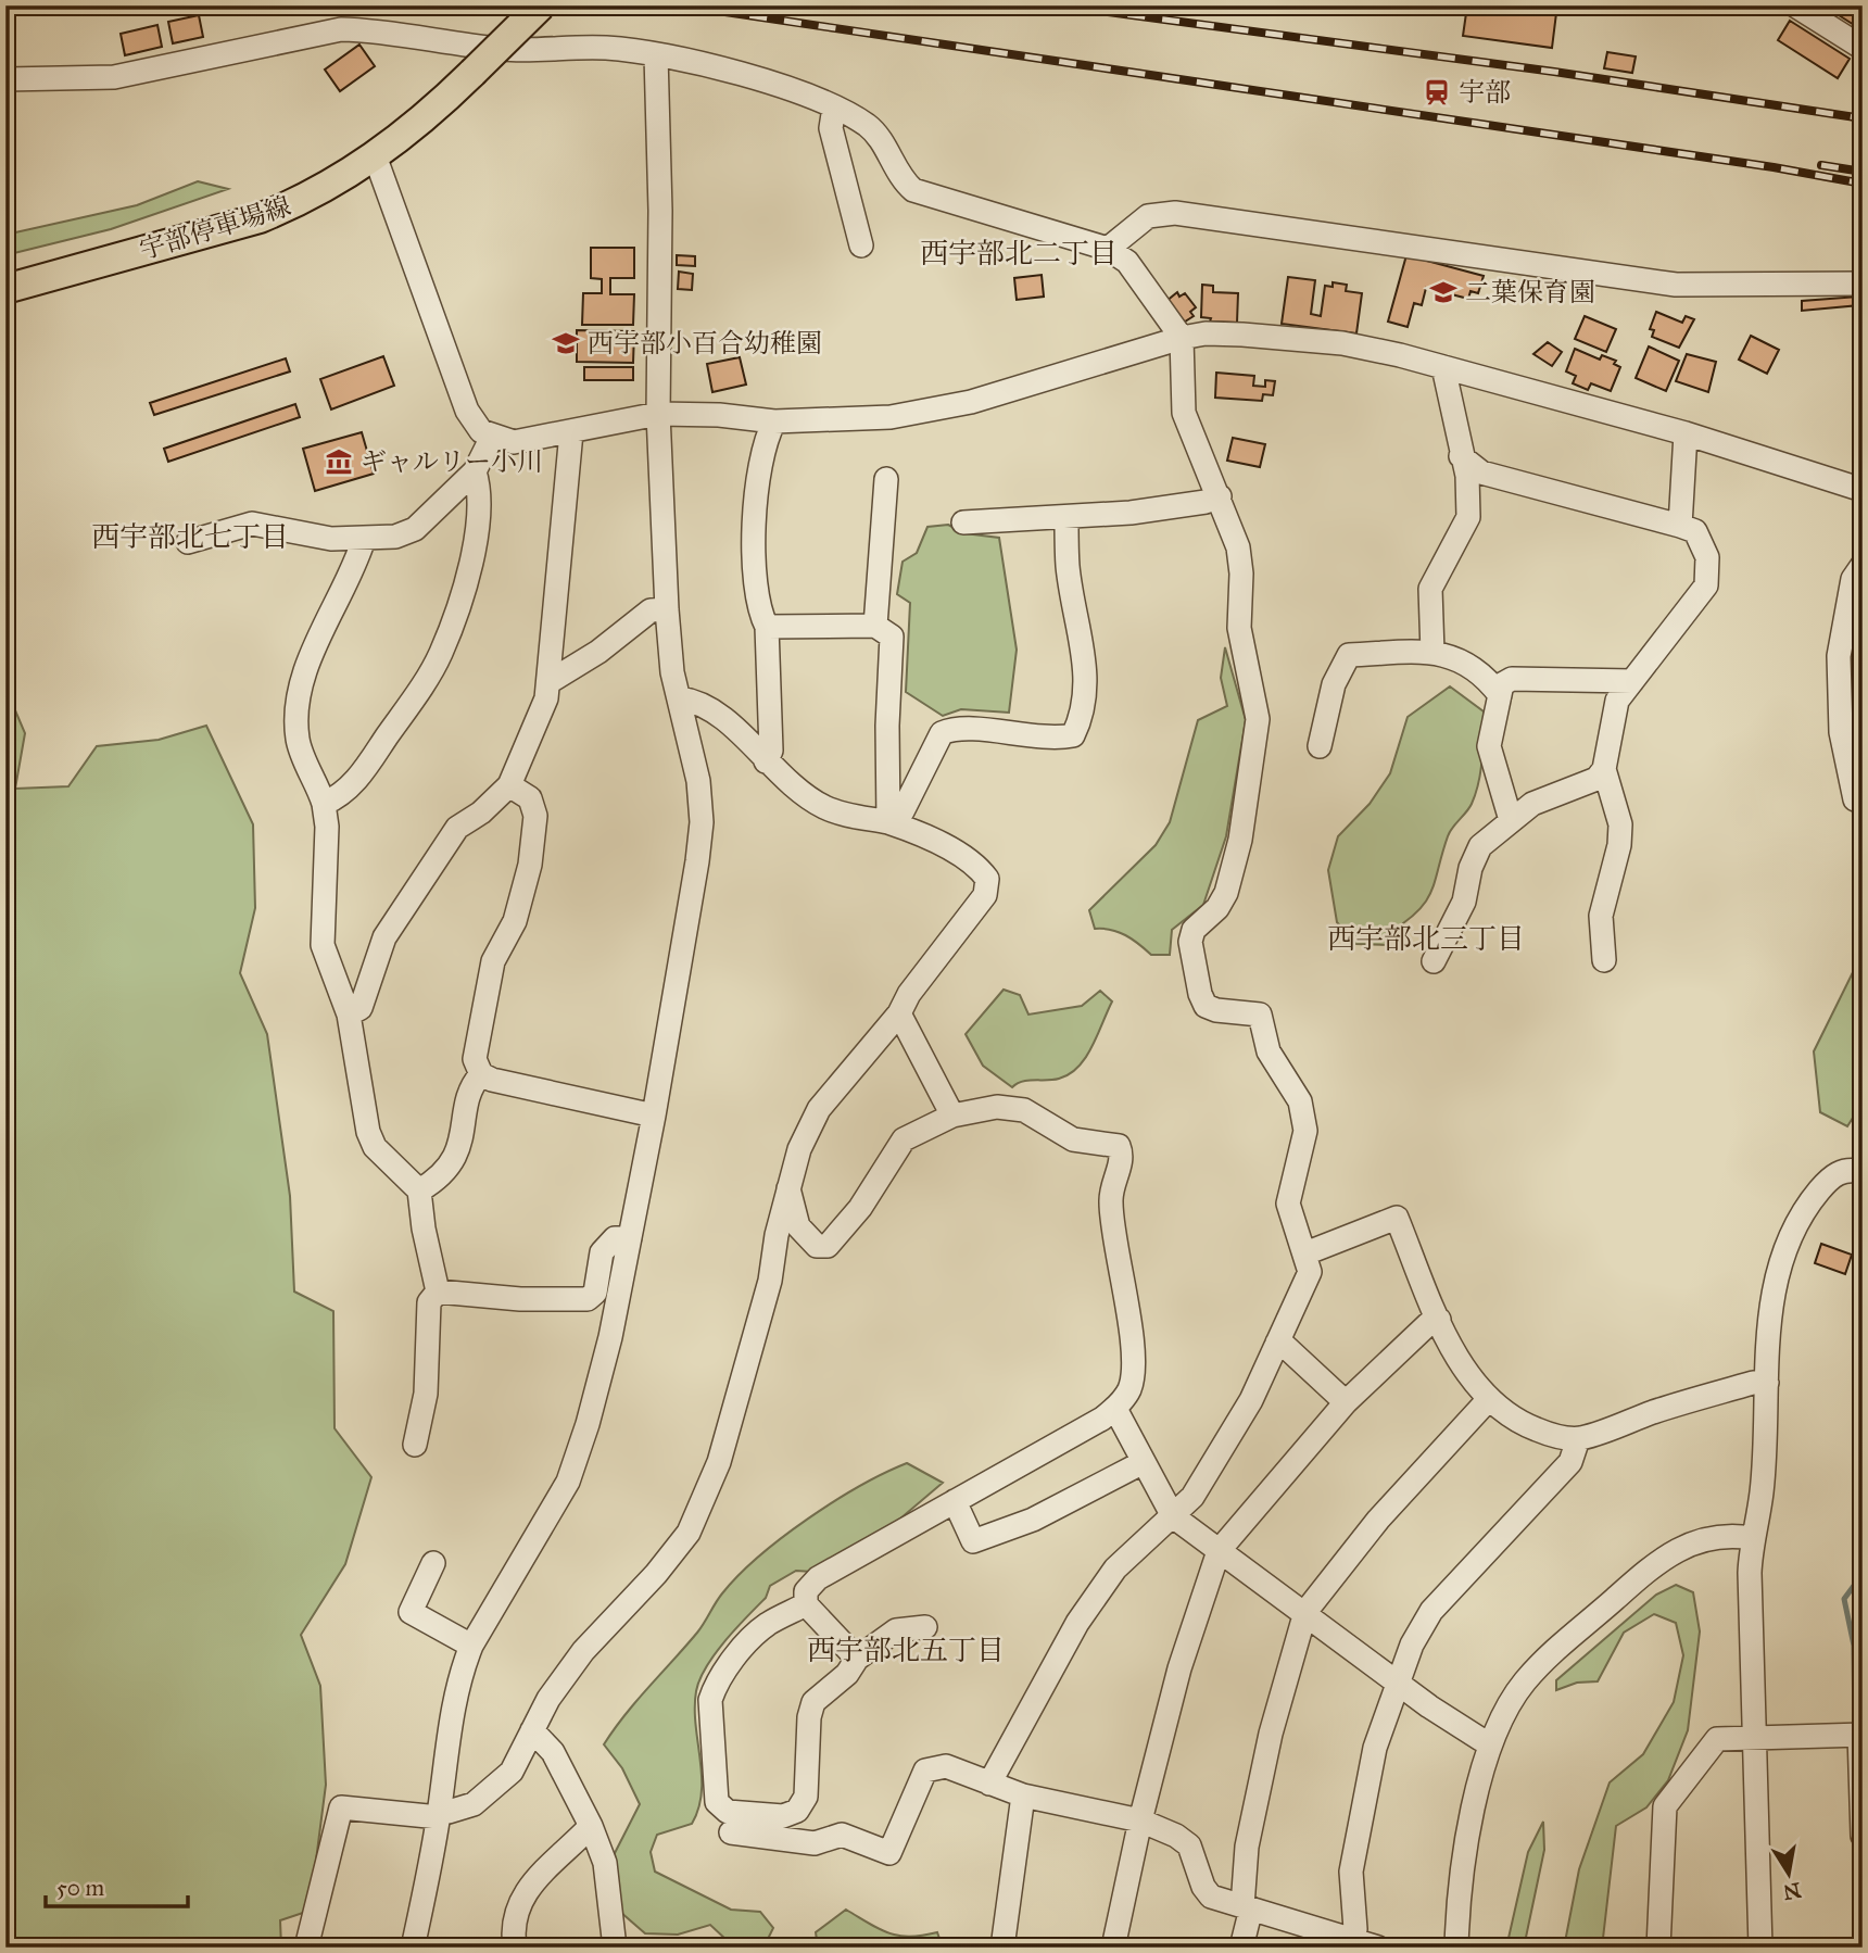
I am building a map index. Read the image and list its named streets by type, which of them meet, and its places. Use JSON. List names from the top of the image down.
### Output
{
  "streets": {
    "main road": ["宇部停車場線"]
  },
  "districts": [
    "西宇部北二丁目",
    "西宇部北七丁目",
    "西宇部北三丁目",
    "西宇部北五丁目"
  ],
  "places": {
    "station": ["宇部"],
    "school or university": ["二葉保育園", "西宇部小百合幼稚園"],
    "museum": ["ギャルリー小川"]
  },
  "scale_bar": "50 m",
  "north": "bottom"
}
